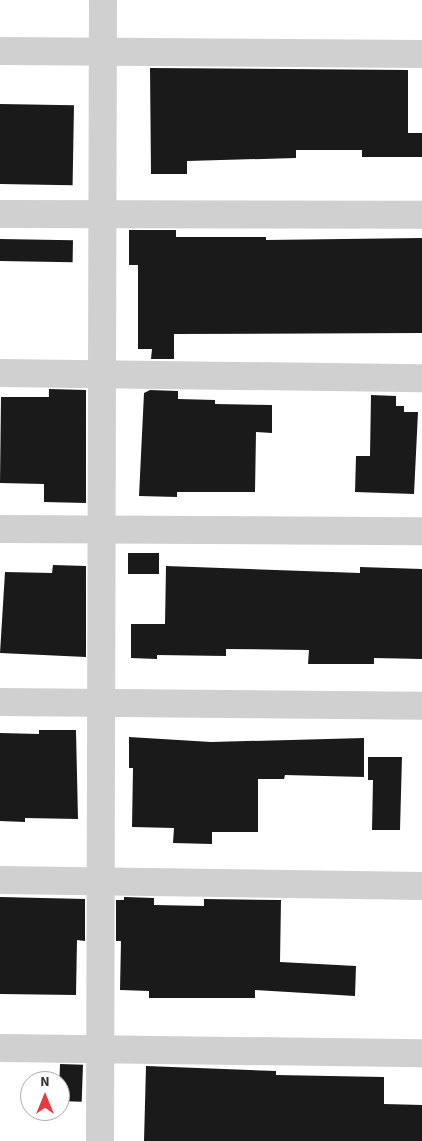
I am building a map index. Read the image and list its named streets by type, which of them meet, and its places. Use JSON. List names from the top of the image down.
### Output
{
  "north": "top"
}
